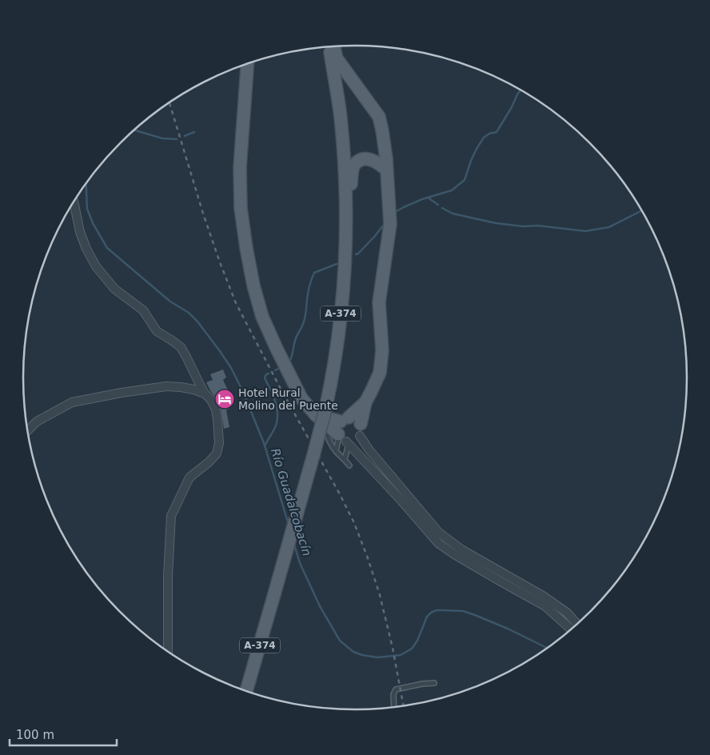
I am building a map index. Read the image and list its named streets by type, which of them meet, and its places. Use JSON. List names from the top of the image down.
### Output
{
  "streets": {
    "main road": ["A-374"]
  },
  "water": ["Río Guadalcobacín"],
  "places": {
    "hotel": ["Hotel Rural Molino del Puente"]
  },
  "scale_bar": "100 m"
}
